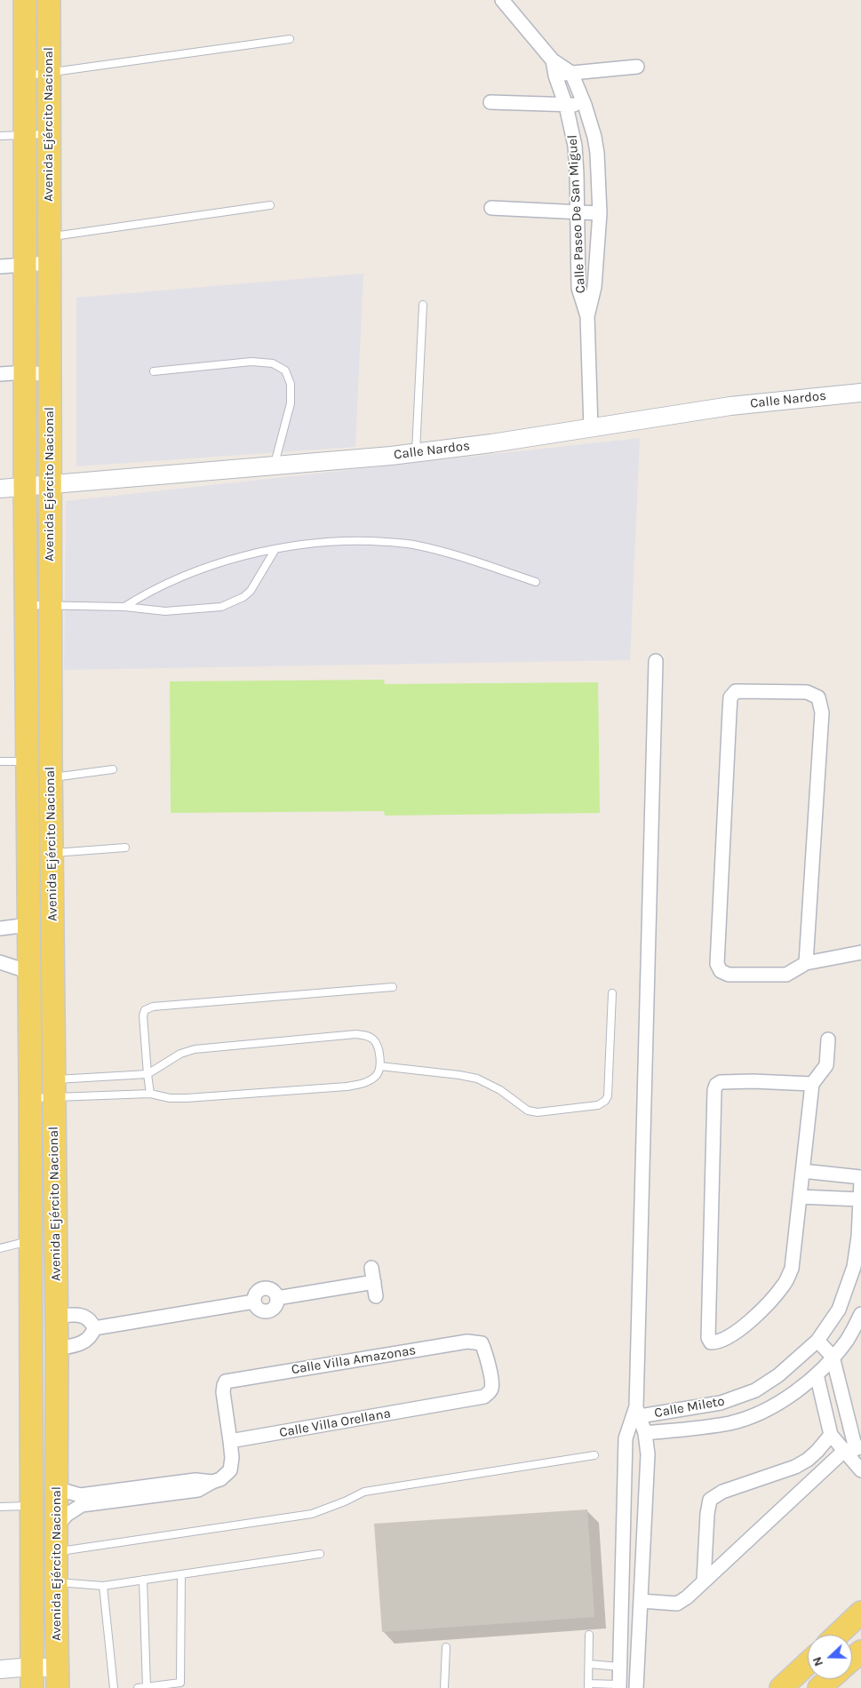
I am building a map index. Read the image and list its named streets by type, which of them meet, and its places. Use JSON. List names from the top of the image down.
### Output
{
  "streets": {
    "main road": ["Avenida Ejército Nacional"],
    "street": [
      "Calle Paseo De San Miguel",
      "Calle Nardos",
      "Calle Villa Amazonas",
      "Calle Mileto",
      "Calle Villa Orellana"
    ]
  },
  "crossings": [
    ["Avenida Ejército Nacional", "Calle Nardos"],
    ["Calle Paseo De San Miguel", "Calle Nardos"],
    ["Calle Villa Amazonas", "Calle Villa Orellana"]
  ],
  "north": "left"
}
